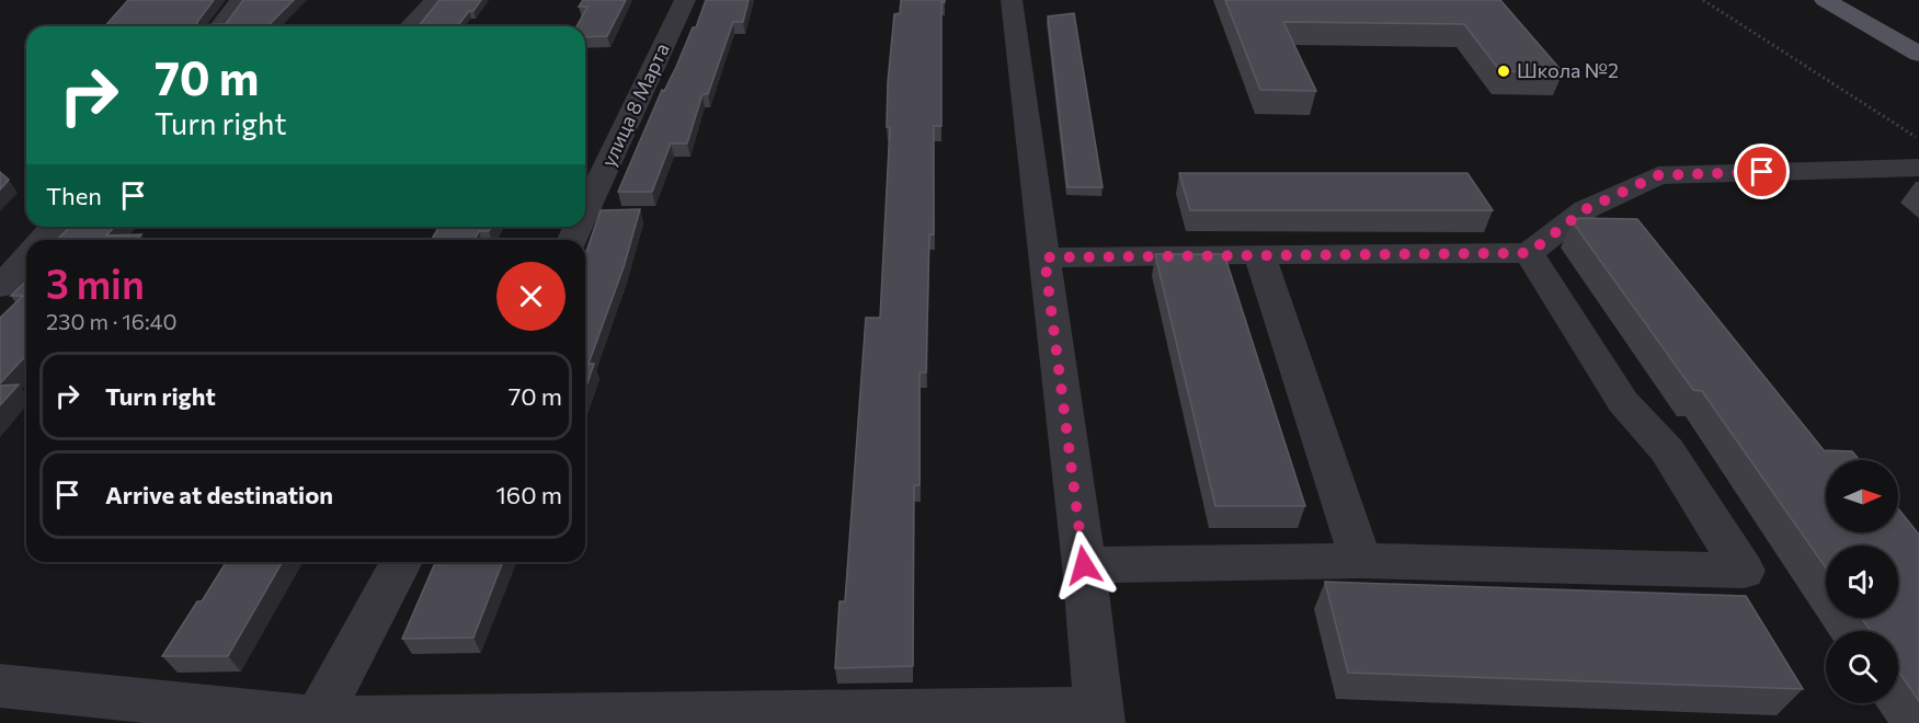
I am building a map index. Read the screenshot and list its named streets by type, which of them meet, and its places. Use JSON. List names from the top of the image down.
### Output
{
  "streets": {
    "street": ["улица 8 Марта"]
  },
  "places": ["Школа №2"],
  "north": "right",
  "page": {
    "turn": ["70 m", "Turn right"],
    "then": "Then",
    "heading": ["3 min", "230 m · 16:40"],
    "list": [
      {
        "name": "Turn right",
        "value": "70 m"
      },
      {
        "name": "Arrive at destination",
        "value": "160 m"
      }
    ]
  }
}
